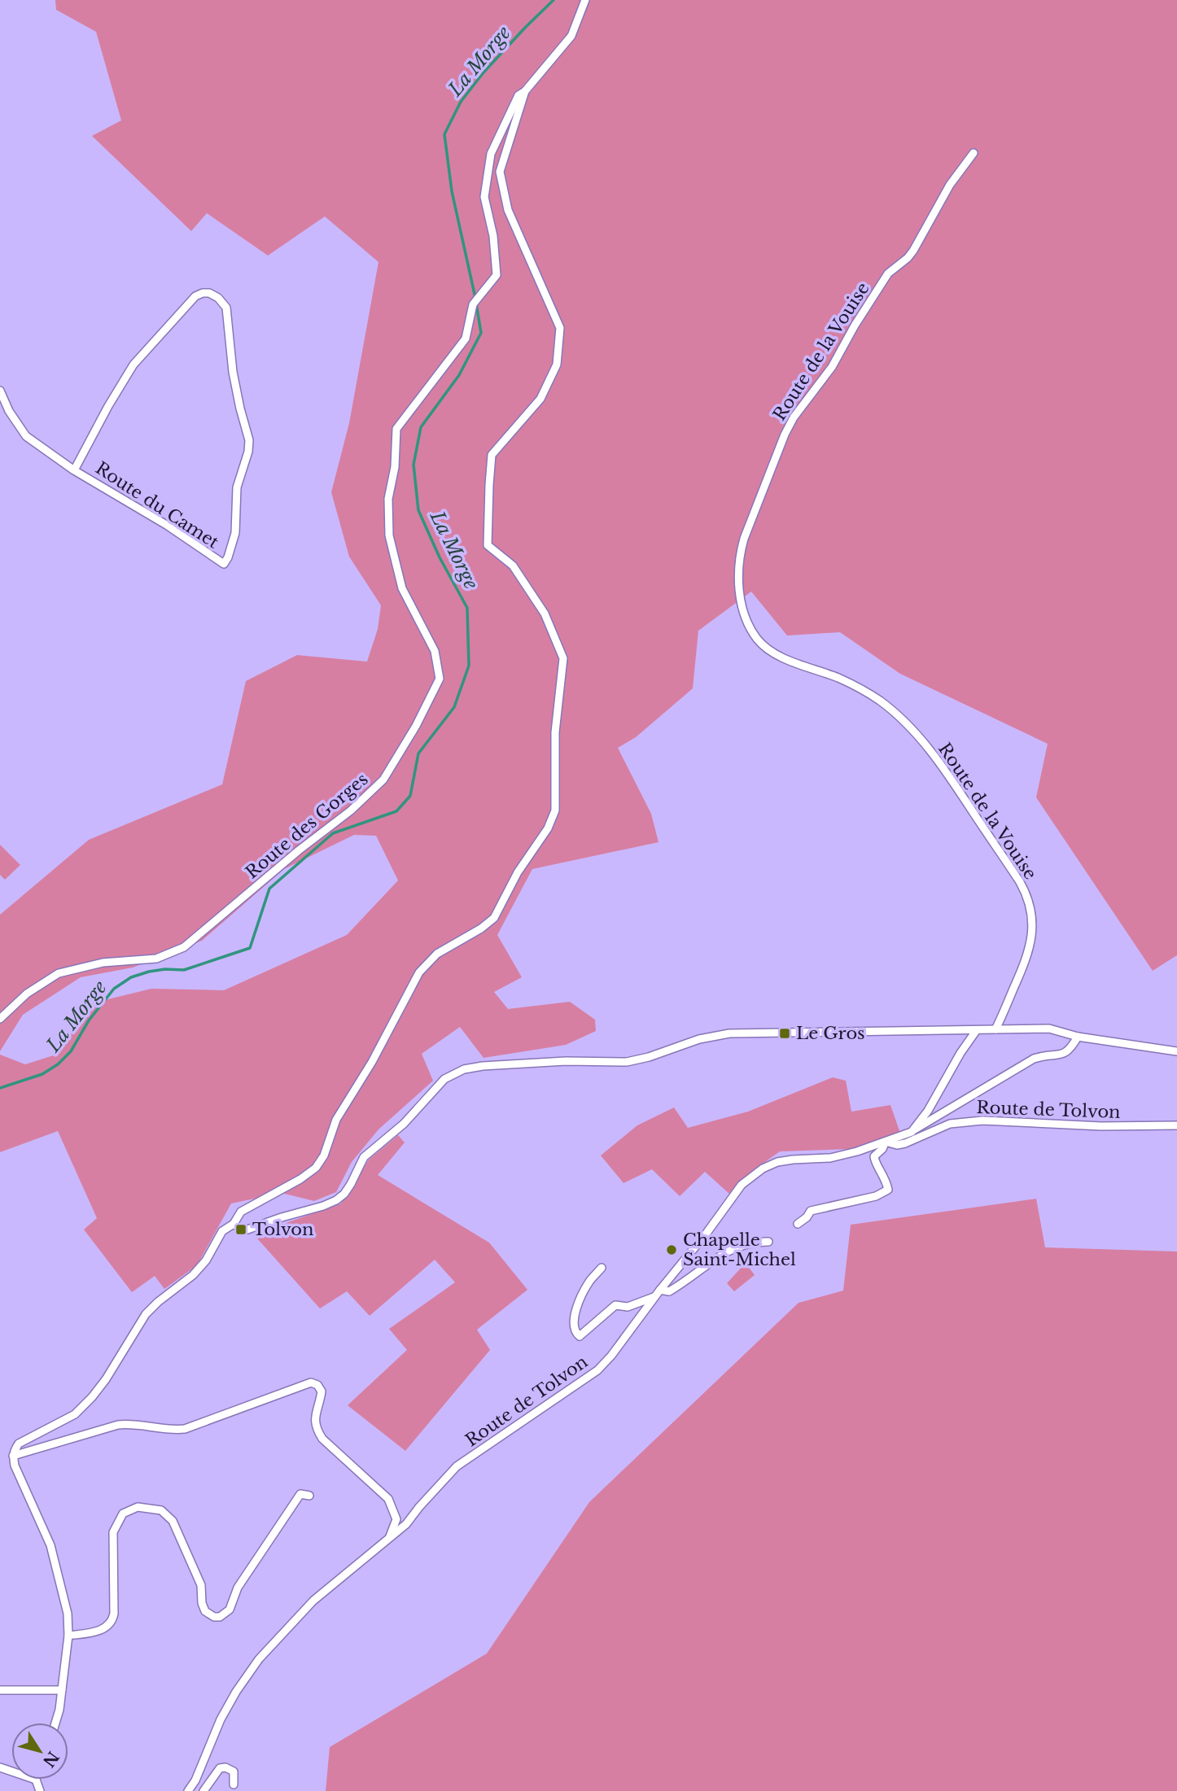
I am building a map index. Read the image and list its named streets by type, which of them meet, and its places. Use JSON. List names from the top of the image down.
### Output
{
  "streets": {
    "street": [
      "Route de la Vouise",
      "Route du Camet",
      "Route des Gorges",
      "Route de Tolvon"
    ]
  },
  "water": ["La Morge"],
  "places": {
    "transit": ["Le Gros", "Tolvon"],
    "other": ["Chapelle Saint-Michel"]
  },
  "north": "bottom right"
}
